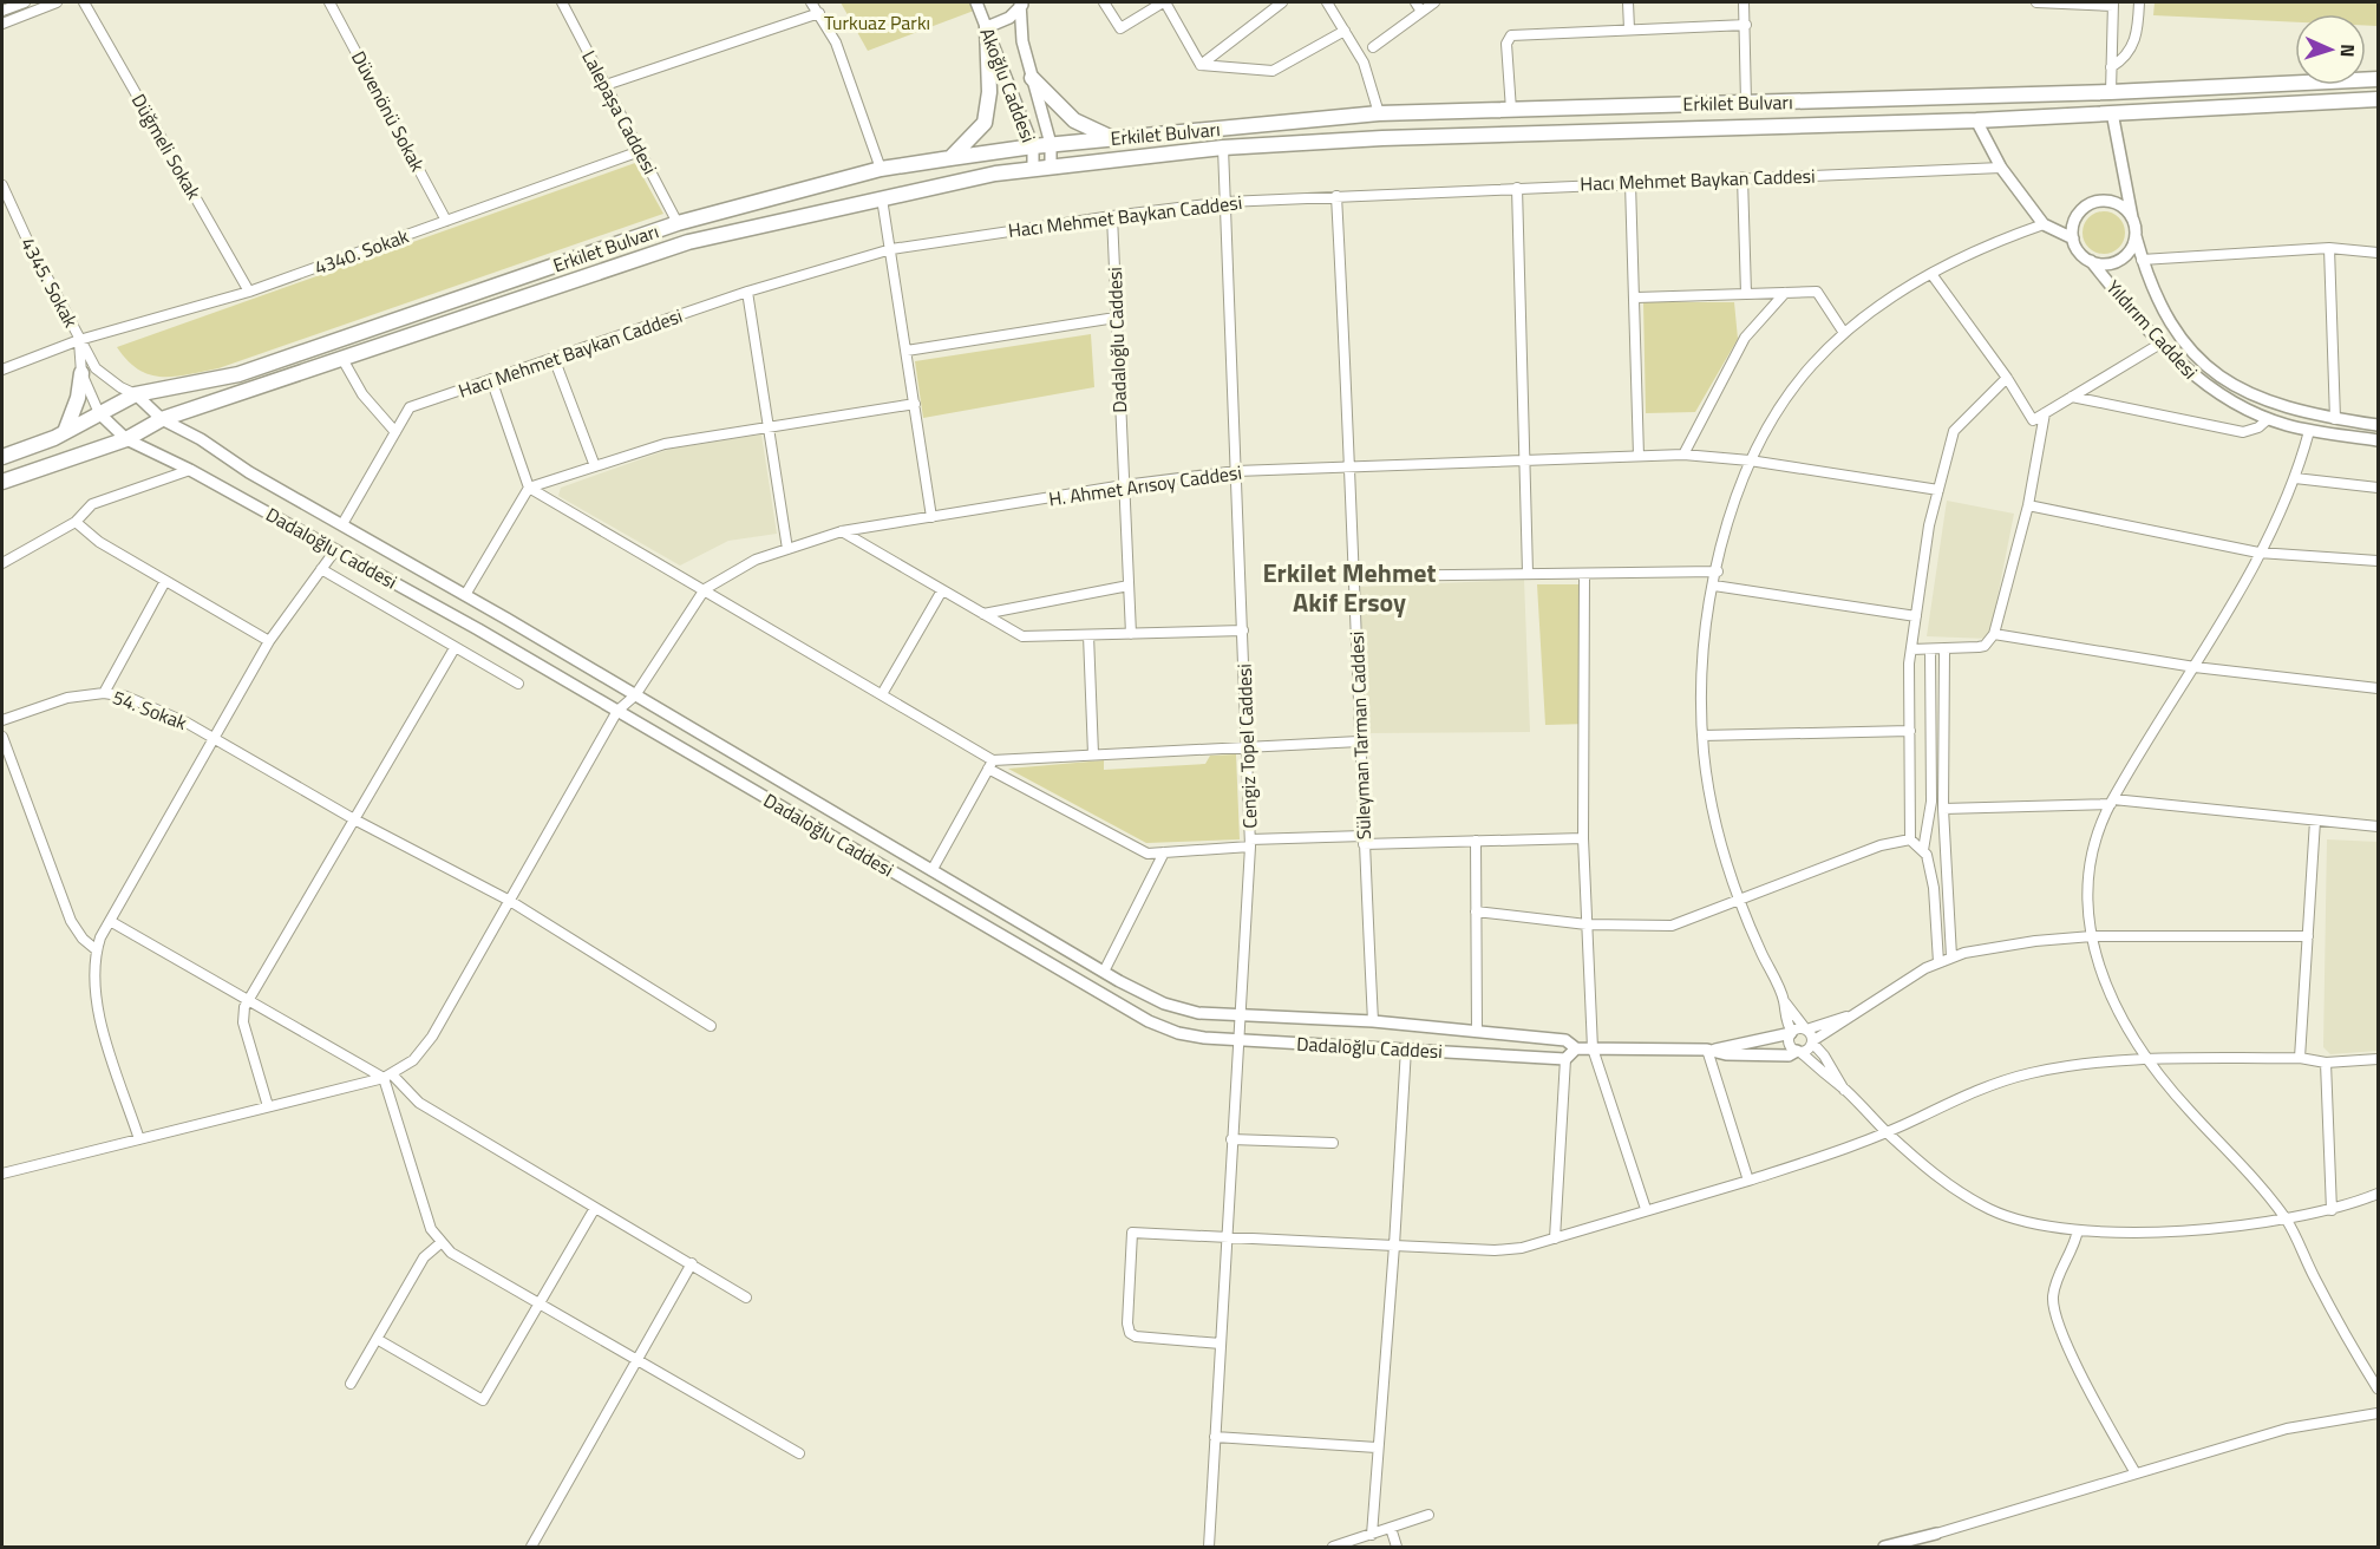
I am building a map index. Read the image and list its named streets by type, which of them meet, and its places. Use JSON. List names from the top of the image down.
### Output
{
  "streets": {
    "main road": ["Erkilet Bulvarı"],
    "street": [
      "Akoğlu Caddesi",
      "Düvenönü Sokak",
      "Lalepaşa Caddesi",
      "Düğmeli Sokak",
      "Hacı Mehmet Baykan Caddesi",
      "4340. Sokak",
      "4345. Sokak",
      "Yıldırım Caddesi",
      "Dadaloğlu Caddesi",
      "H. Ahmet Arısoy Caddesi",
      "54. Sokak",
      "Süleyman Tarman Caddesi",
      "Cengiz Topel Caddesi"
    ]
  },
  "crossings": [
    ["Akoğlu Caddesi", "Erkilet Bulvarı"],
    ["Erkilet Bulvarı", "Lalepaşa Caddesi"],
    ["Erkilet Bulvarı", "4345. Sokak"],
    ["Erkilet Bulvarı", "Dadaloğlu Caddesi"],
    ["Erkilet Bulvarı", "Cengiz Topel Caddesi"],
    ["Düvenönü Sokak", "4340. Sokak"],
    ["Lalepaşa Caddesi", "4340. Sokak"],
    ["Düğmeli Sokak", "4340. Sokak"],
    ["Hacı Mehmet Baykan Caddesi", "Dadaloğlu Caddesi"],
    ["Hacı Mehmet Baykan Caddesi", "Süleyman Tarman Caddesi"],
    ["Hacı Mehmet Baykan Caddesi", "Cengiz Topel Caddesi"],
    ["4340. Sokak", "4345. Sokak"],
    ["4345. Sokak", "Dadaloğlu Caddesi"],
    ["Dadaloğlu Caddesi", "H. Ahmet Arısoy Caddesi"],
    ["Dadaloğlu Caddesi", "Süleyman Tarman Caddesi"],
    ["Dadaloğlu Caddesi", "Cengiz Topel Caddesi"],
    ["H. Ahmet Arısoy Caddesi", "54. Sokak"],
    ["H. Ahmet Arısoy Caddesi", "Süleyman Tarman Caddesi"],
    ["H. Ahmet Arısoy Caddesi", "Cengiz Topel Caddesi"]
  ],
  "districts": ["Erkilet Mehmet Akif Ersoy"],
  "parks": ["Turkuaz Parkı"],
  "north": "right"
}
